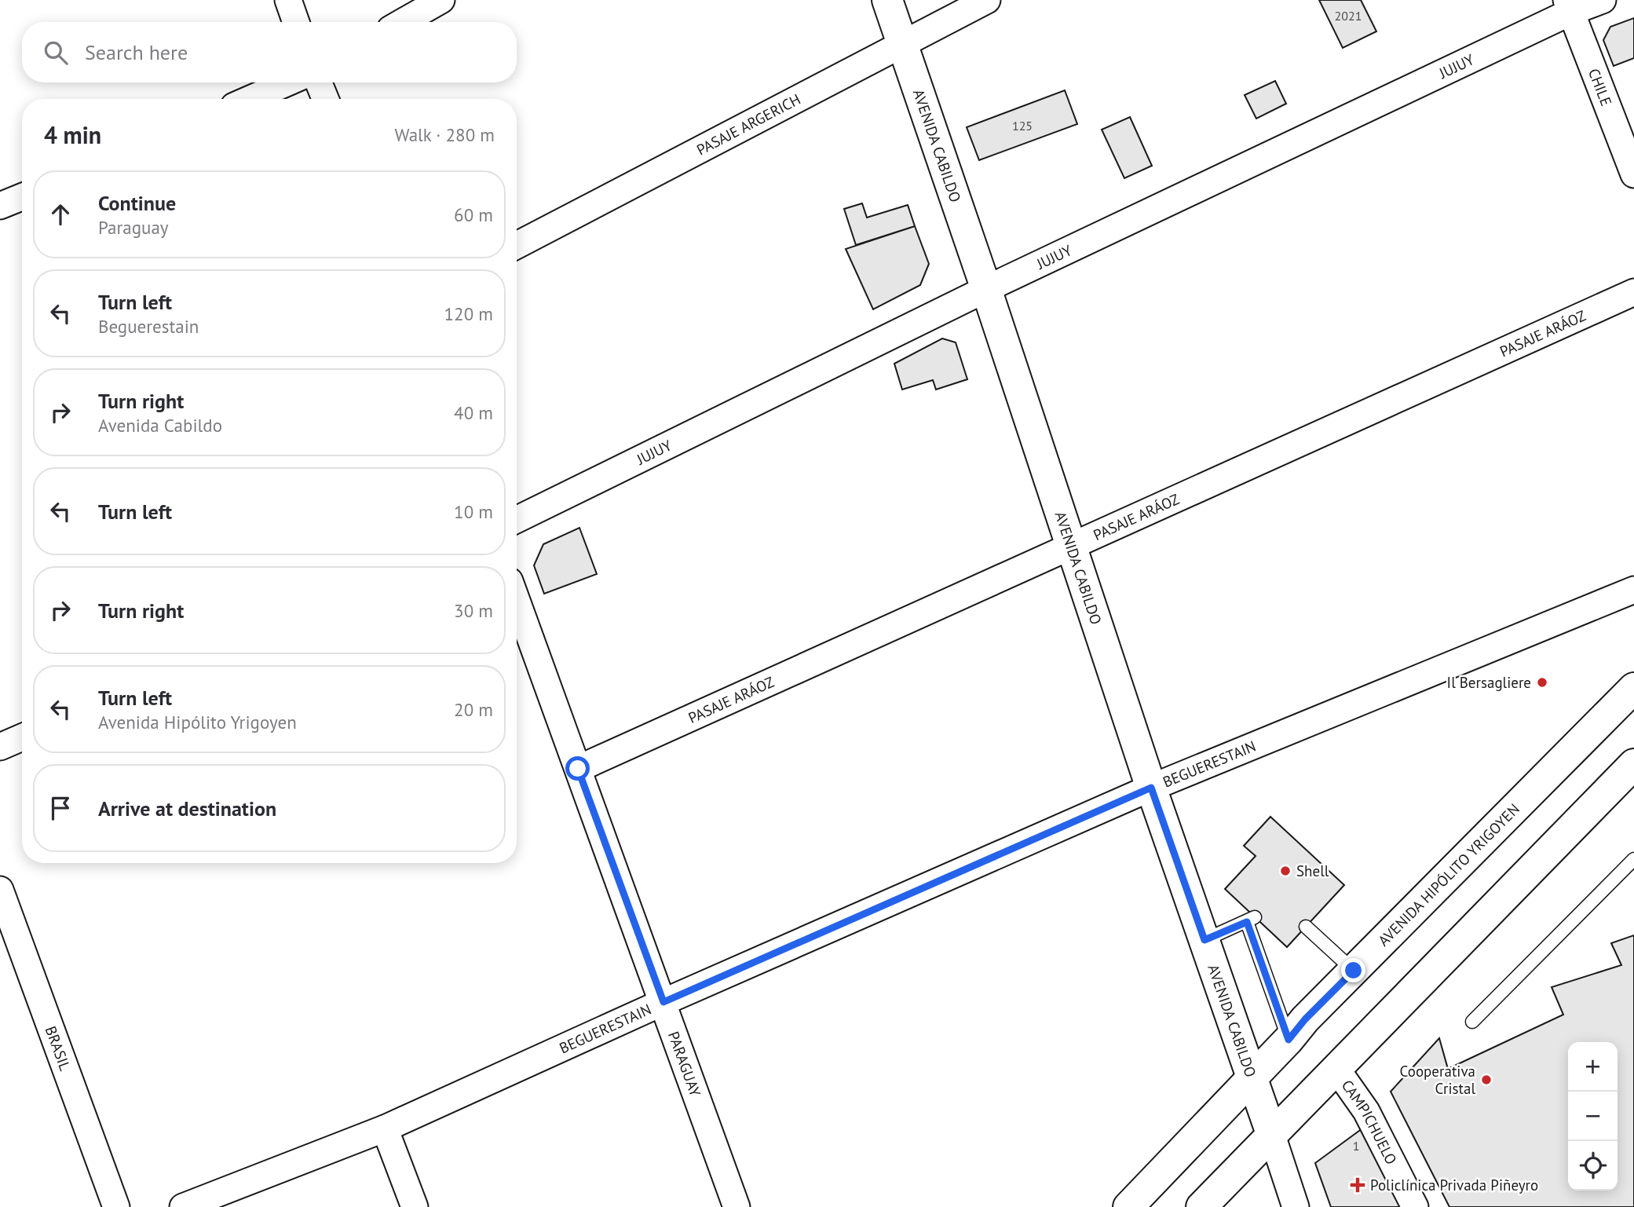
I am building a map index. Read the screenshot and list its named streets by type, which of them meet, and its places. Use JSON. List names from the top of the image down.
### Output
{
  "streets": {
    "main road": ["AVENIDA CABILDO", "AVENIDA HIPÓLITO YRIGOYEN"],
    "street": [
      "JUJUY",
      "CHILE",
      "PASAJE ARGERICH",
      "PASAJE ARÁOZ",
      "BEGUERESTAIN",
      "BRASIL",
      "PARAGUAY",
      "CAMPICHUELO"
    ]
  },
  "crossings": [
    ["JUJUY", "CHILE"],
    ["JUJUY", "AVENIDA CABILDO"],
    ["PASAJE ARGERICH", "AVENIDA CABILDO"],
    ["AVENIDA CABILDO", "PASAJE ARÁOZ"],
    ["AVENIDA CABILDO", "BEGUERESTAIN"],
    ["AVENIDA CABILDO", "AVENIDA HIPÓLITO YRIGOYEN"],
    ["PASAJE ARÁOZ", "PARAGUAY"],
    ["BEGUERESTAIN", "PARAGUAY"]
  ],
  "places": {
    "other": ["Il Bersagliere", "Shell", "Cooperativa Cristal"],
    "health": ["Policlínica Privada Piñeyro"]
  },
  "house_numbers": ["2021", "125", "1"],
  "page": {
    "search": "Search here",
    "heading": ["4 min", "Walk · 280 m"],
    "list": [
      ["Continue", "Paraguay", "60 m"],
      ["Turn left", "Beguerestain", "120 m"],
      ["Turn right", "Avenida Cabildo", "40 m"],
      ["Turn left", "10 m"],
      ["Turn right", "30 m"],
      ["Turn left", "Avenida Hipólito Yrigoyen", "20 m"],
      "Arrive at destination"
    ],
    "map_buttons": ["+", "−"]
  }
}
